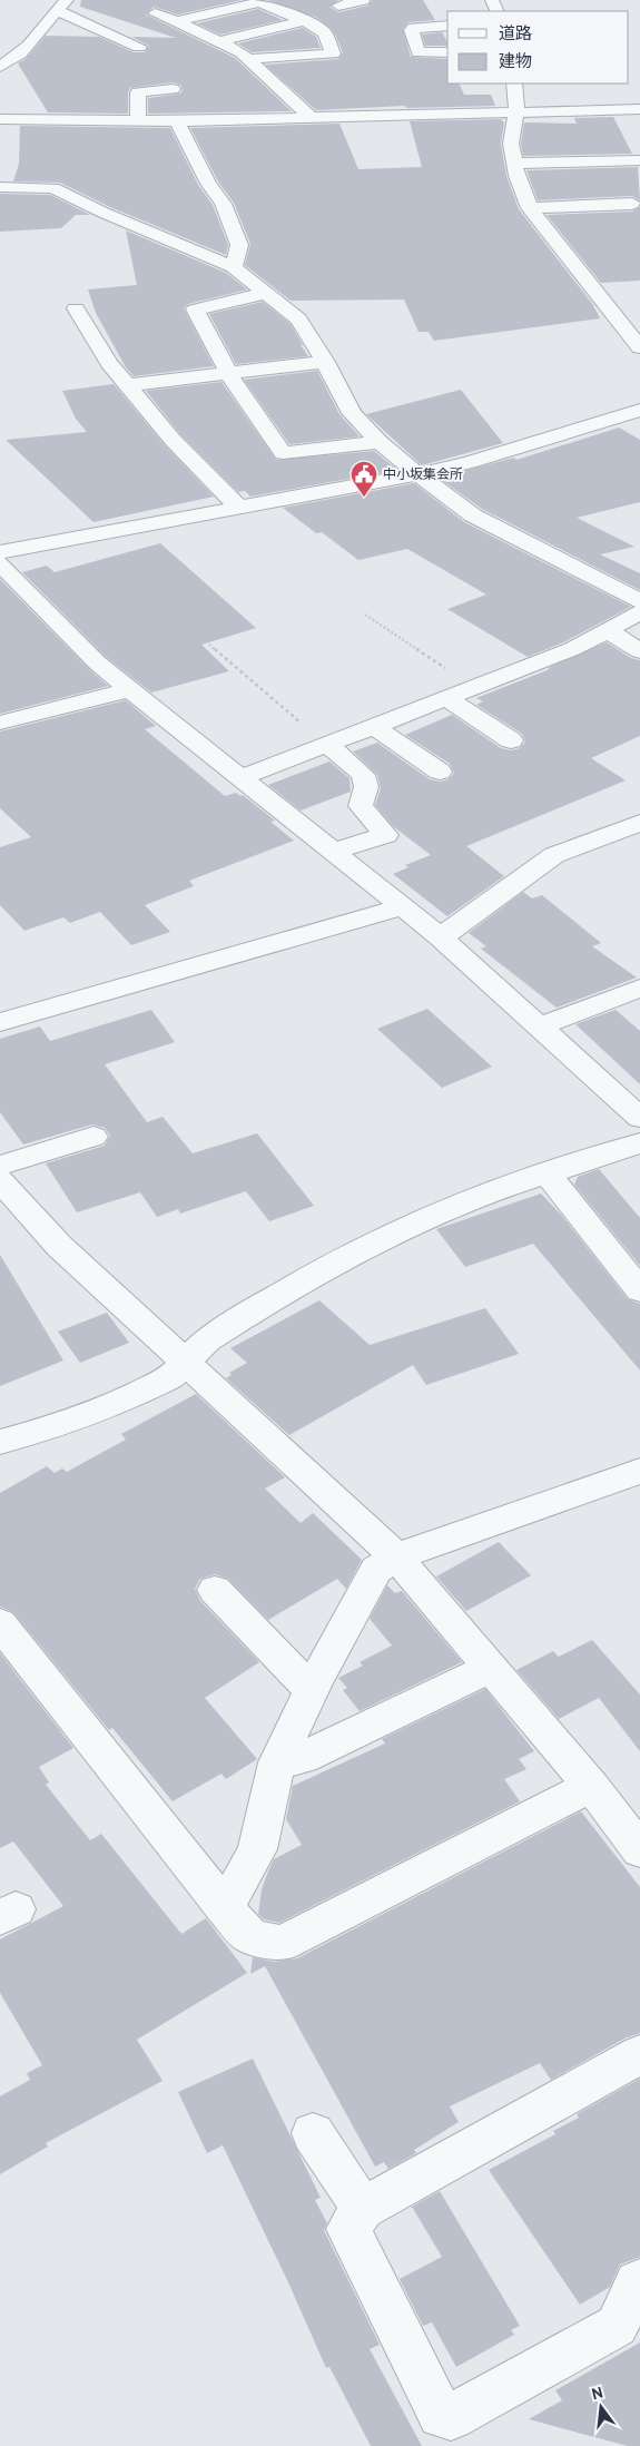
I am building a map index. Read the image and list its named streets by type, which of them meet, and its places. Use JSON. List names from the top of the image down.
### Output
{
  "places": {
    "public building": ["中小坂集会所"]
  },
  "legend": ["道路", "建物"],
  "north": "top"
}
